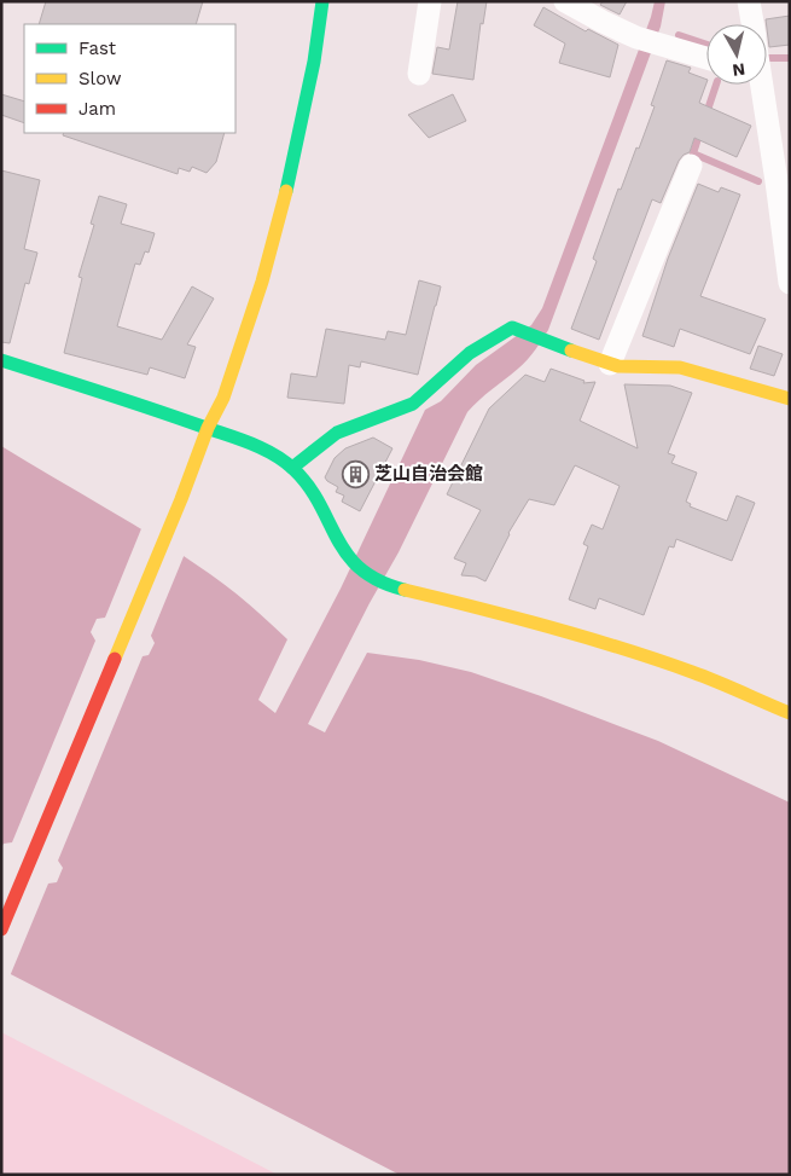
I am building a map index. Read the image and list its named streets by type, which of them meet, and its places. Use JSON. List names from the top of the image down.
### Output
{
  "places": {
    "building": ["芝山自治会館"]
  },
  "legend": ["Fast", "Slow", "Jam"],
  "north": "bottom"
}
